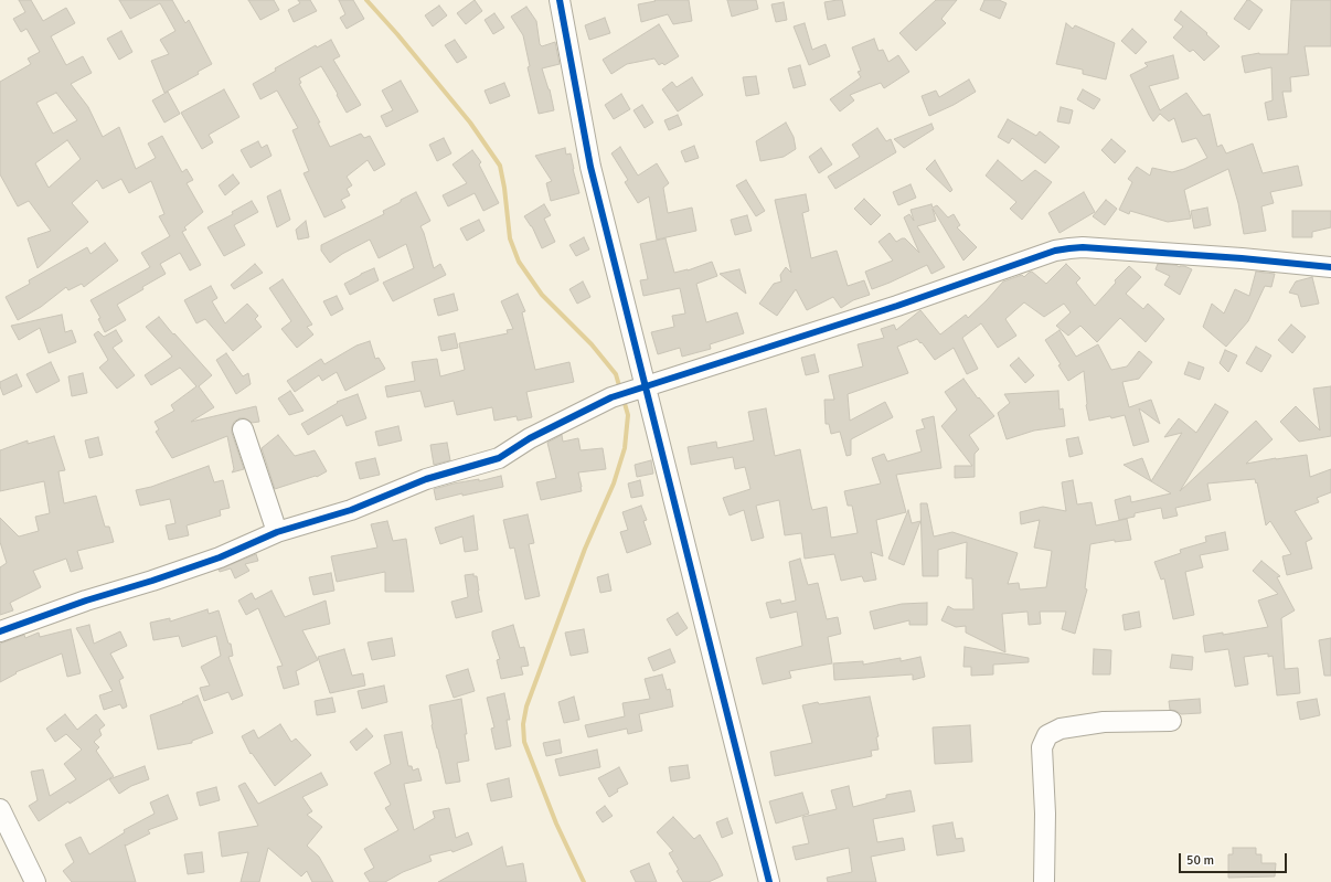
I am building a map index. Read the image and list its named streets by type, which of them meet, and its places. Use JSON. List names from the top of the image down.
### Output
{
  "scale_bar": "50 m"
}
